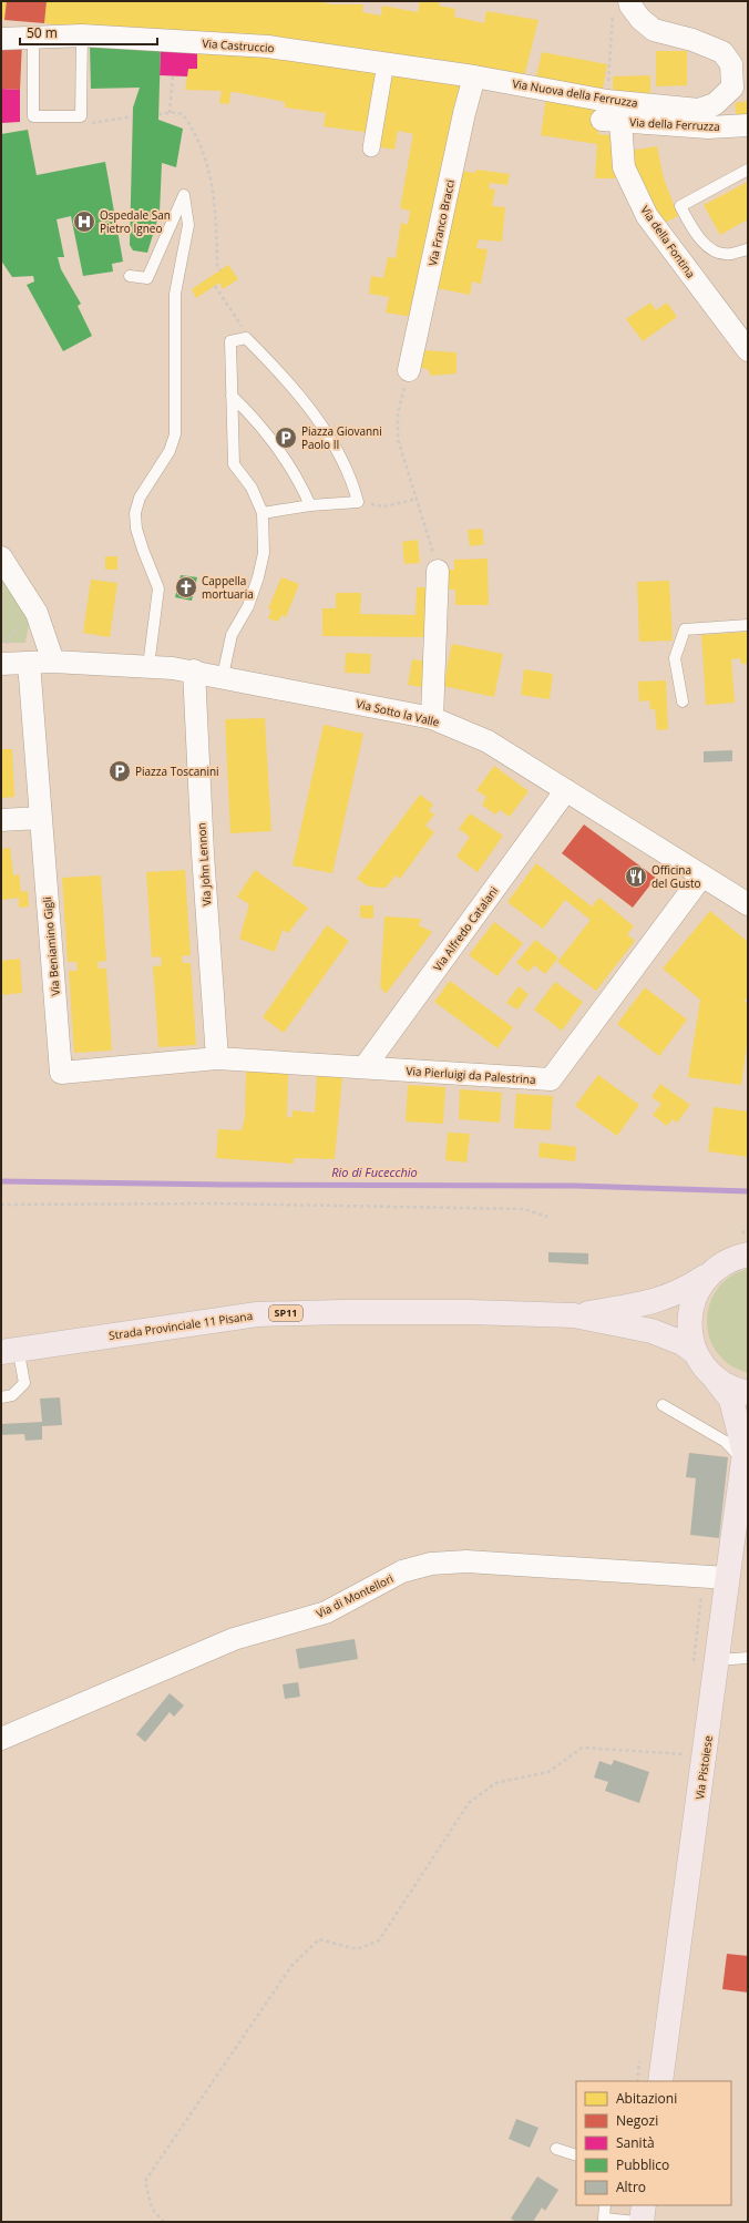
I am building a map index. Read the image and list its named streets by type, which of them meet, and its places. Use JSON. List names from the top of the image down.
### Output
{
  "streets": {
    "main road": ["SP11", "Strada Provinciale 11 Pisana", "Via Pistoiese"],
    "street": [
      "Via Castruccio",
      "Via Nuova della Ferruzza",
      "Via della Ferruzza",
      "Via Franco Bracci",
      "Via della Fontina",
      "Via Sotto la Valle",
      "Via John Lennon",
      "Via Alfredo Catalani",
      "Via Beniamino Gigli",
      "Via Pierluigi da Palestrina",
      "Via di Montellori"
    ]
  },
  "crossings": [
    ["Via Castruccio", "Via Nuova della Ferruzza"],
    ["Via Castruccio", "Via Franco Bracci"],
    ["Via Nuova della Ferruzza", "Via Franco Bracci"],
    ["Via della Ferruzza", "Via della Fontina"],
    ["Via Sotto la Valle", "Via John Lennon"],
    ["Via Sotto la Valle", "Via Alfredo Catalani"],
    ["Via Sotto la Valle", "Via Beniamino Gigli"],
    ["Via Sotto la Valle", "Via Pierluigi da Palestrina"],
    ["Via John Lennon", "Via Beniamino Gigli"],
    ["Via John Lennon", "Via Pierluigi da Palestrina"],
    ["Via Alfredo Catalani", "Via Pierluigi da Palestrina"],
    ["Via Beniamino Gigli", "Via Pierluigi da Palestrina"],
    ["Strada Provinciale 11 Pisana", "Via Pistoiese"],
    ["Via di Montellori", "Via Pistoiese"]
  ],
  "water": ["Rio di Fucecchio"],
  "places": {
    "hospital": ["Ospedale San Pietro Igneo"],
    "parking": ["Piazza Giovanni Paolo II", "Piazza Toscanini"],
    "church": ["Cappella mortuaria"],
    "restaurant": ["Officina del Gusto"]
  },
  "legend": [
    "Abitazioni",
    "Negozi",
    "Sanità",
    "Pubblico",
    "Altro"
  ],
  "scale_bar": "50 m"
}
